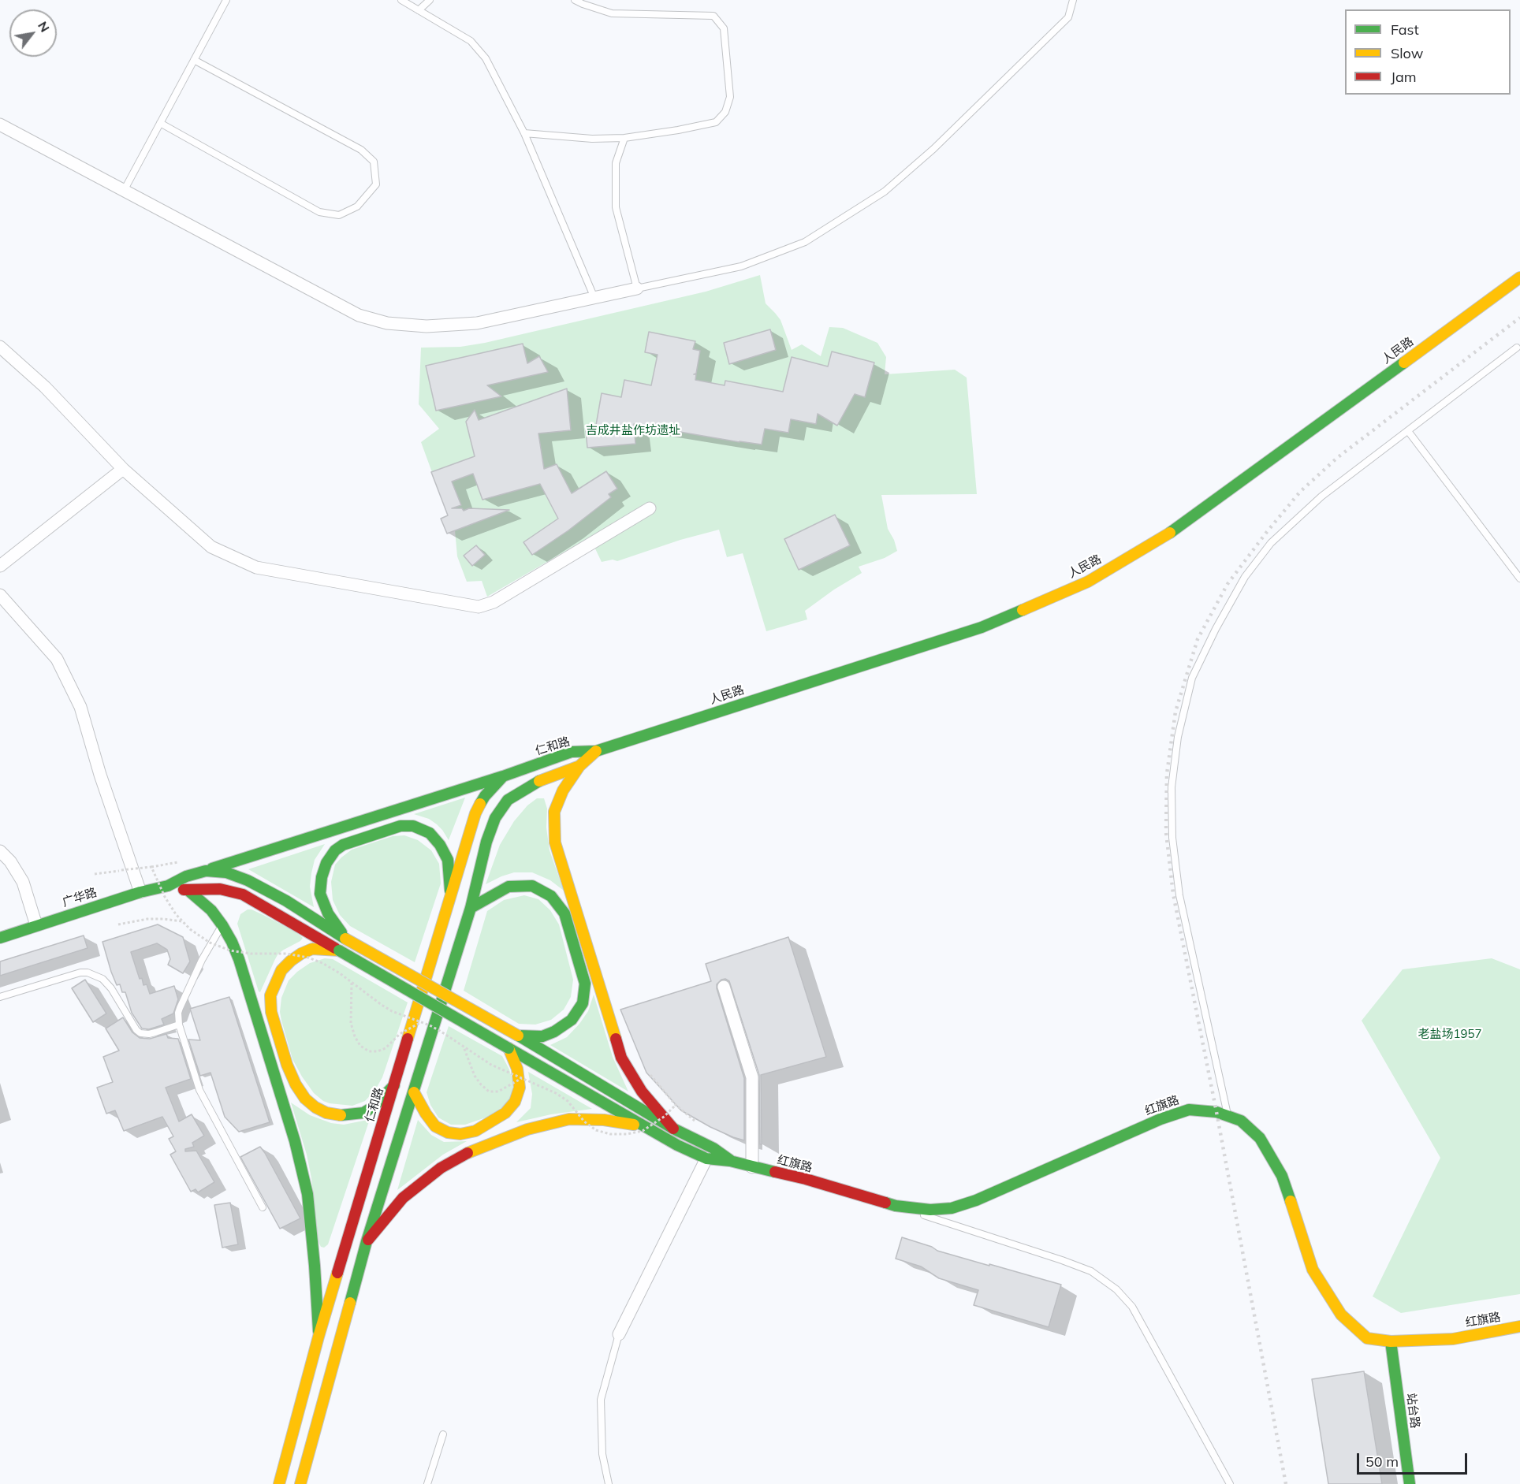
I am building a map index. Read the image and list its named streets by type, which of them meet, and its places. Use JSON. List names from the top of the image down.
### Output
{
  "streets": {
    "main road": [
      "人民路",
      "仁和路",
      "广华路",
      "红旗路",
      "站台路"
    ]
  },
  "crossings": [
    ["人民路", "仁和路"],
    ["红旗路", "站台路"]
  ],
  "parks": ["吉成井盐作坊遗址", "老盐场1957"],
  "legend": ["Fast", "Slow", "Jam"],
  "scale_bar": "50 m",
  "north": "top right"
}
